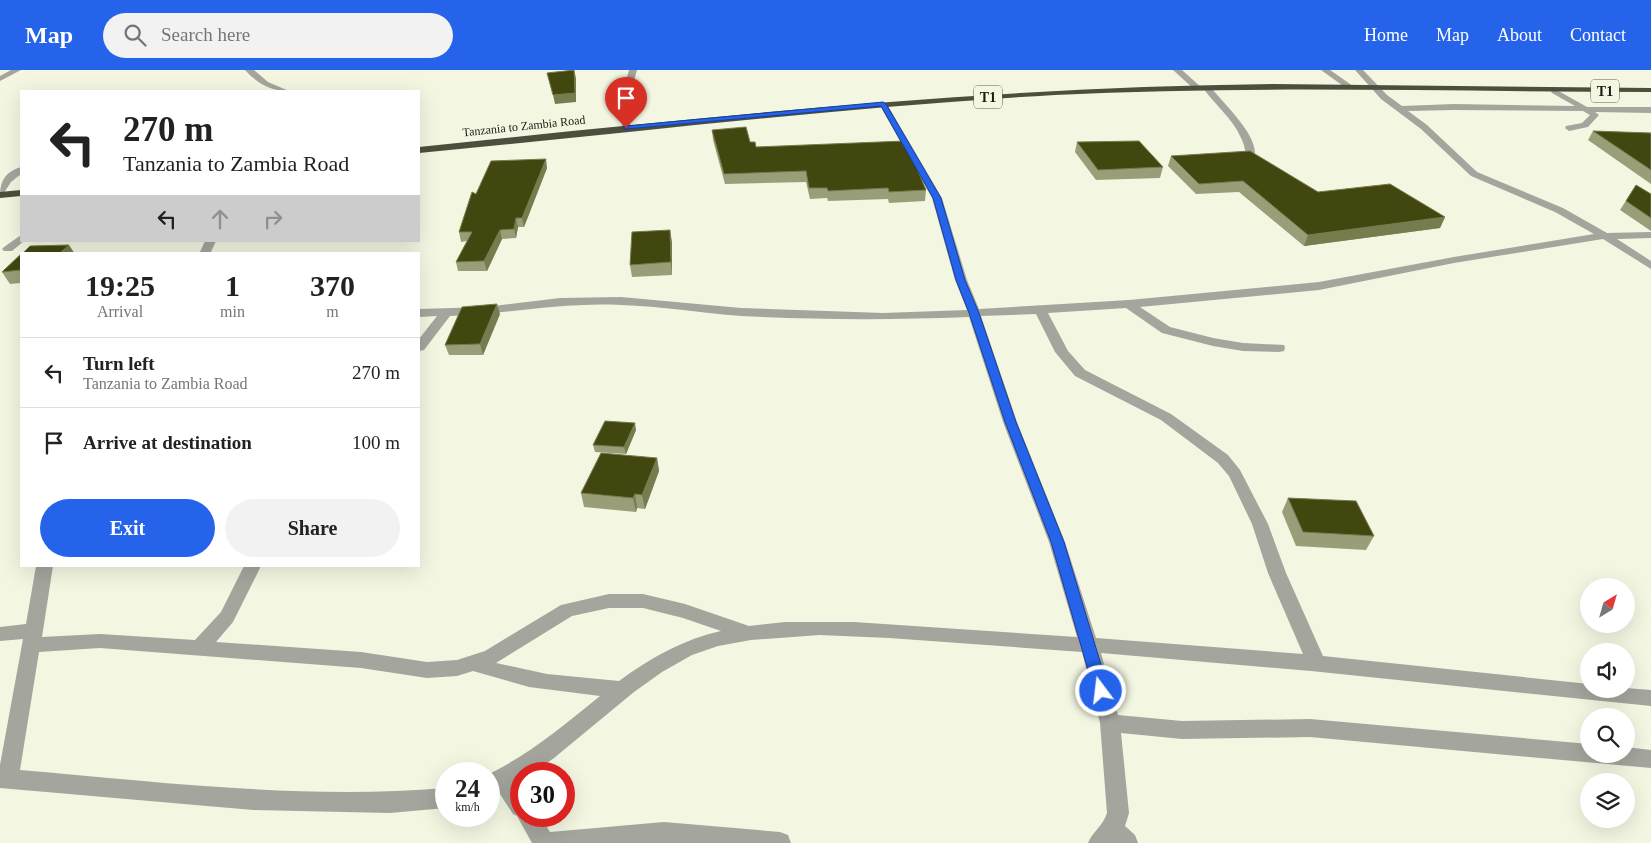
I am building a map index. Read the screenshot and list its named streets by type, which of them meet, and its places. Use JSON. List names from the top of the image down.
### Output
{
  "streets": {
    "highway": ["T1", "Tanzania to Zambia Road"]
  },
  "north": "top right",
  "page": {
    "header": "Map",
    "search": "Search here",
    "nav": [
      "Home",
      "Map",
      "About",
      "Contact"
    ],
    "turn": ["270 m", "Tanzania to Zambia Road"],
    "eta": [
      "19:25",
      "Arrival",
      "1",
      "min",
      "370",
      "m"
    ],
    "list": [
      {
        "name": "Turn left",
        "note": "Tanzania to Zambia Road",
        "value": "270 m"
      },
      {
        "name": "Arrive at destination",
        "value": "100 m"
      }
    ],
    "buttons": ["Exit", "Share"],
    "speed": "24 km/h",
    "limit": "30"
  }
}
